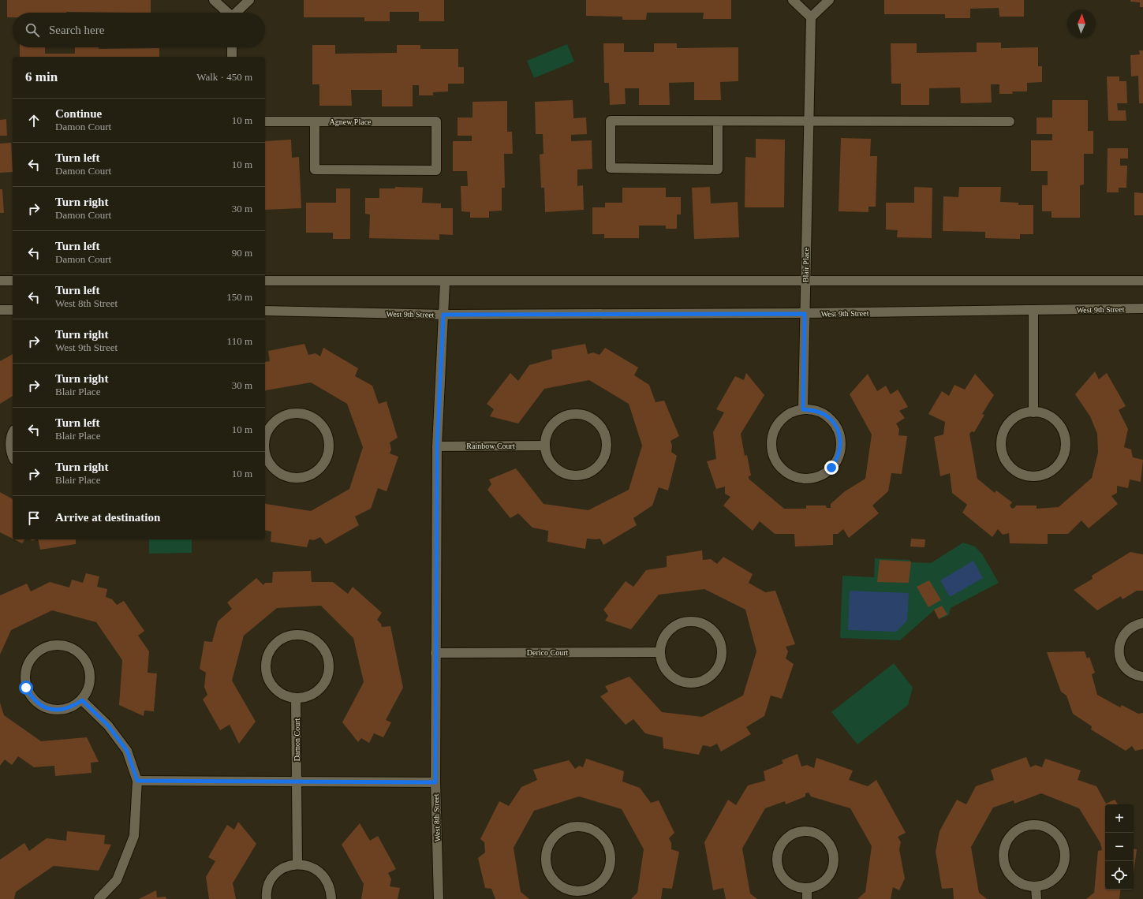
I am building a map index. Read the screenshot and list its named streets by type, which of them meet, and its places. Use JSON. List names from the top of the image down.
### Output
{
  "streets": {
    "street": [
      "Agnew Place",
      "Blair Place",
      "West 9th Street",
      "Rainbow Court",
      "Derico Court",
      "Damon Court",
      "West 8th Street"
    ]
  },
  "crossings": [
    ["Blair Place", "West 9th Street"],
    ["West 9th Street", "West 8th Street"],
    ["Rainbow Court", "West 8th Street"],
    ["Derico Court", "West 8th Street"]
  ],
  "north": "top",
  "page": {
    "search": "Search here",
    "heading": ["6 min", "Walk · 450 m"],
    "list": [
      ["Continue", "Damon Court", "10 m"],
      ["Turn left", "Damon Court", "10 m"],
      ["Turn right", "Damon Court", "30 m"],
      ["Turn left", "Damon Court", "90 m"],
      ["Turn left", "West 8th Street", "150 m"],
      ["Turn right", "West 9th Street", "110 m"],
      ["Turn right", "Blair Place", "30 m"],
      ["Turn left", "Blair Place", "10 m"],
      ["Turn right", "Blair Place", "10 m"],
      "Arrive at destination"
    ],
    "map_buttons": ["+", "−"]
  }
}
